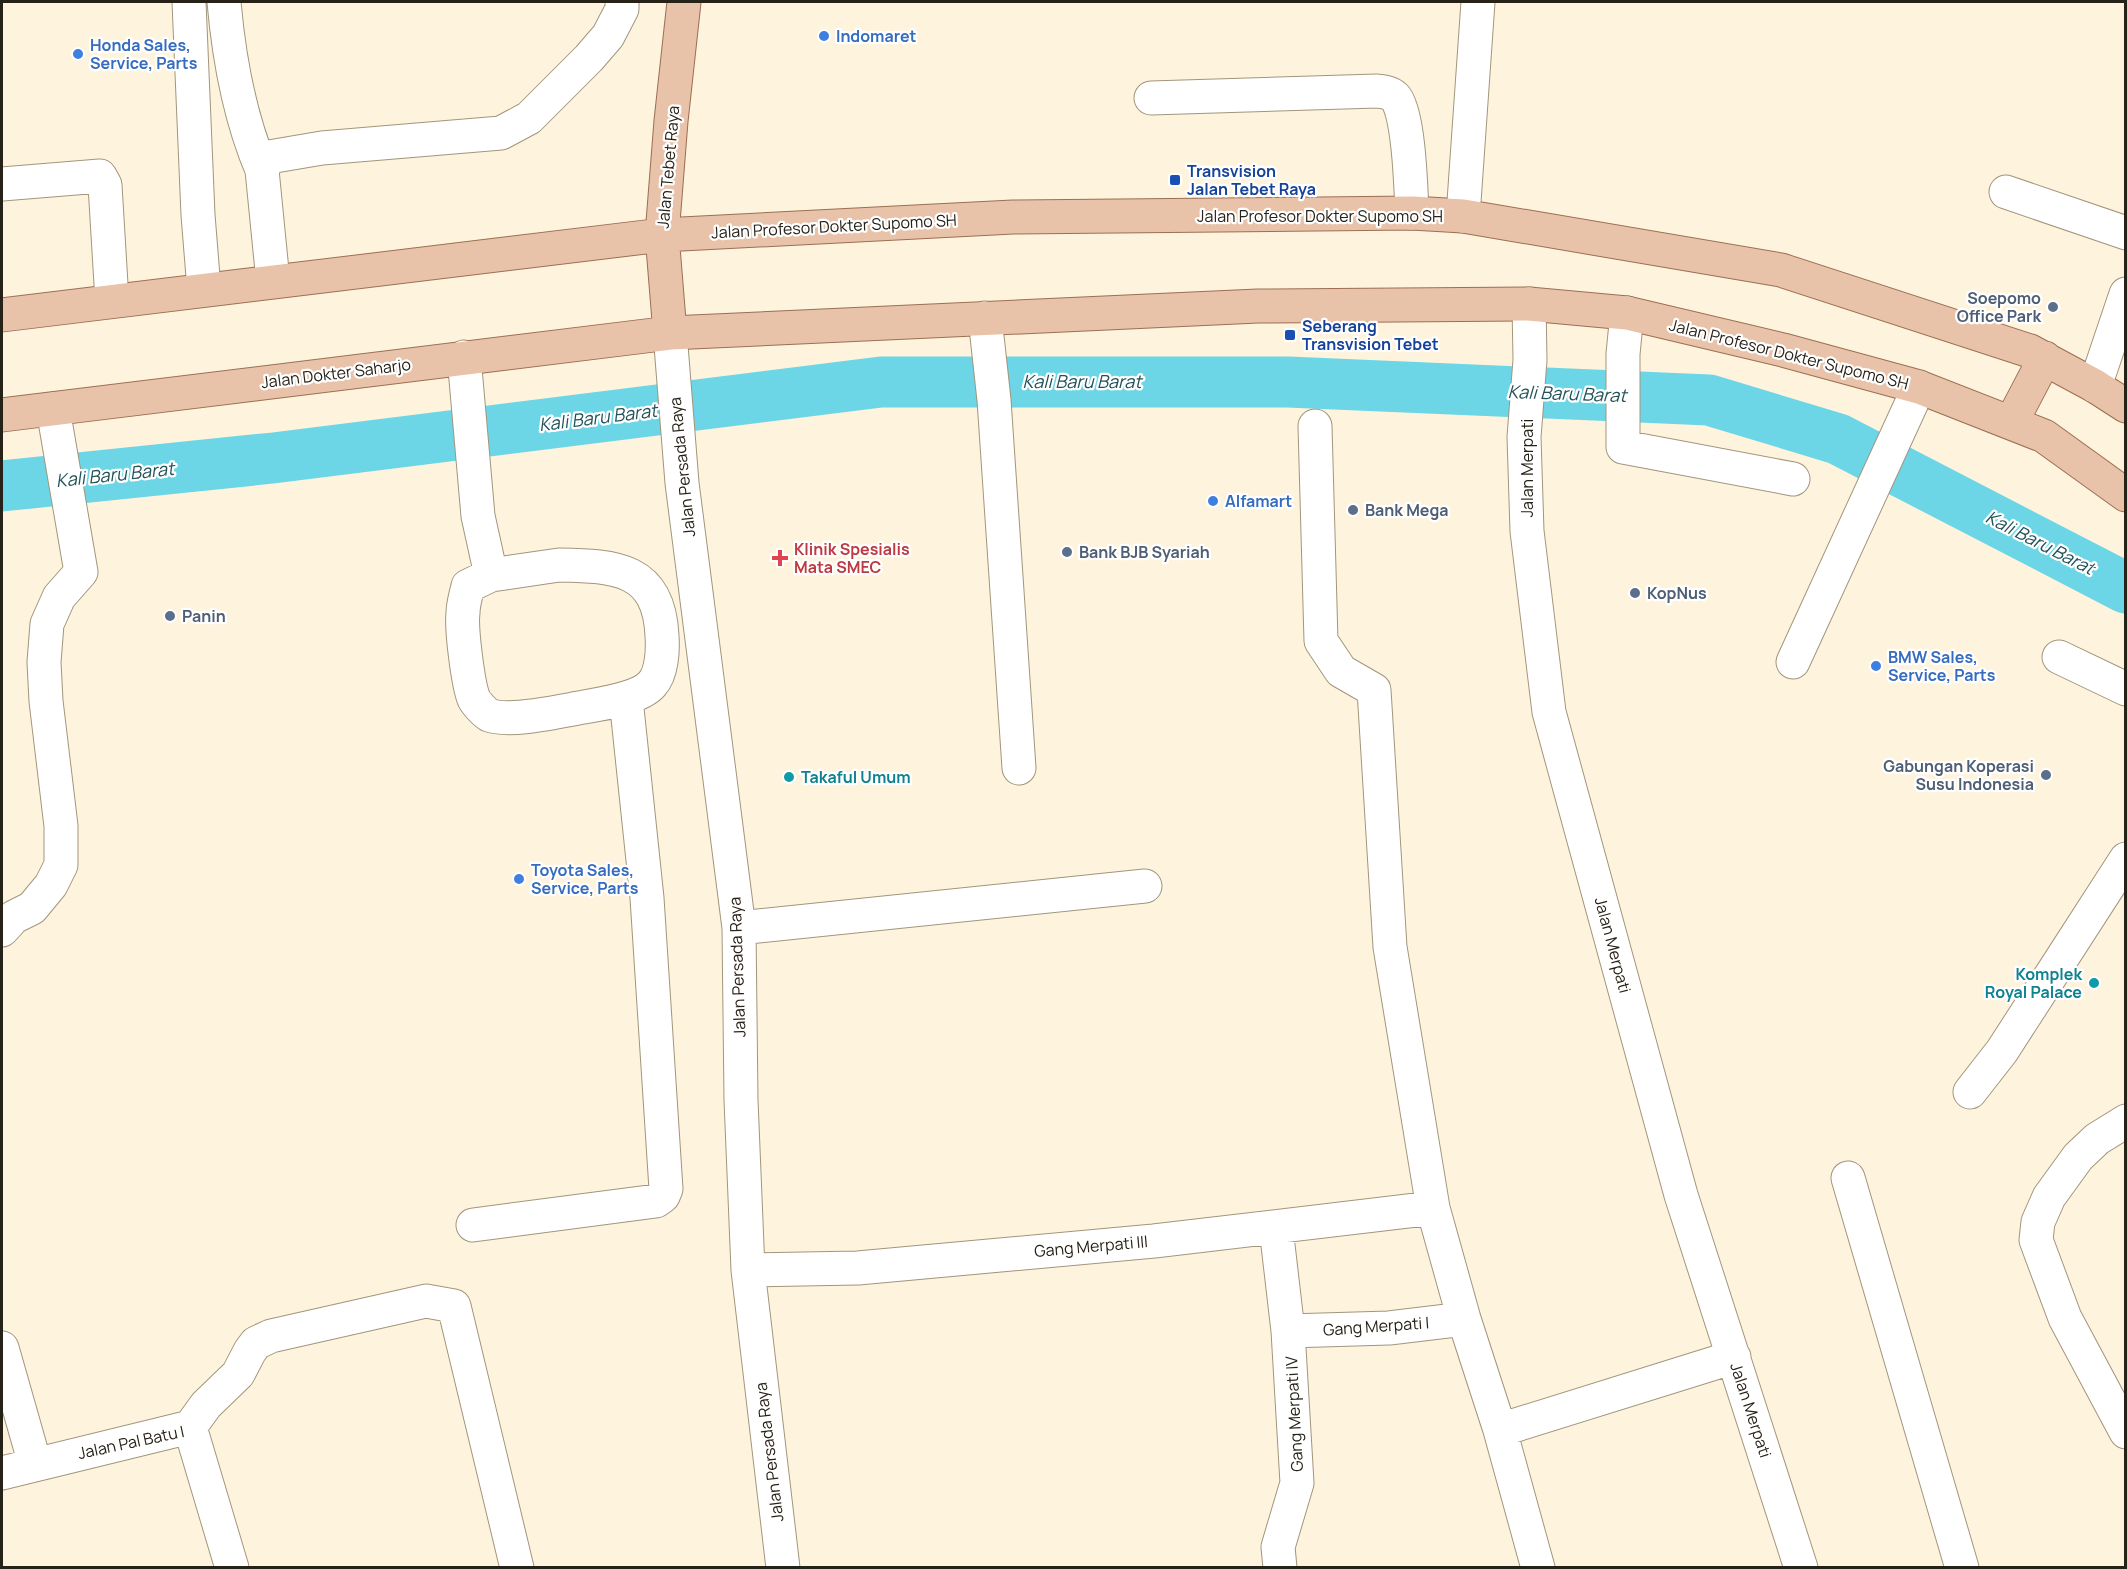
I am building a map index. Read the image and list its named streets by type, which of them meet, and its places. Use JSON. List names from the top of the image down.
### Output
{
  "streets": {
    "main road": ["Jalan Tebet Raya", "Jalan Profesor Dokter Supomo SH", "Jalan Dokter Saharjo"],
    "street": [
      "Jalan Persada Raya",
      "Jalan Merpati",
      "Gang Merpati III",
      "Gang Merpati I",
      "Gang Merpati IV",
      "Jalan Pal Batu I"
    ]
  },
  "crossings": [
    ["Jalan Tebet Raya", "Jalan Profesor Dokter Supomo SH"],
    ["Jalan Tebet Raya", "Jalan Dokter Saharjo"],
    ["Jalan Tebet Raya", "Jalan Persada Raya"],
    ["Jalan Profesor Dokter Supomo SH", "Jalan Dokter Saharjo"],
    ["Jalan Profesor Dokter Supomo SH", "Jalan Persada Raya"],
    ["Jalan Profesor Dokter Supomo SH", "Jalan Merpati"],
    ["Jalan Dokter Saharjo", "Jalan Persada Raya"],
    ["Jalan Persada Raya", "Gang Merpati III"],
    ["Gang Merpati III", "Gang Merpati IV"],
    ["Gang Merpati I", "Gang Merpati IV"]
  ],
  "water": ["Kali Baru Barat"],
  "places": {
    "other": [
      "Indomaret",
      "Honda Sales, Service, Parts",
      "Soepomo Office Park",
      "Alfamart",
      "Bank Mega",
      "Bank BJB Syariah",
      "KopNus",
      "Panin",
      "BMW Sales, Service, Parts",
      "Gabungan Koperasi Susu Indonesia",
      "Takaful Umum",
      "Toyota Sales, Service, Parts",
      "Komplek Royal Palace"
    ],
    "transit": ["Transvision Jalan Tebet Raya", "Seberang Transvision Tebet"],
    "health": ["Klinik Spesialis Mata SMEC"]
  }
}
